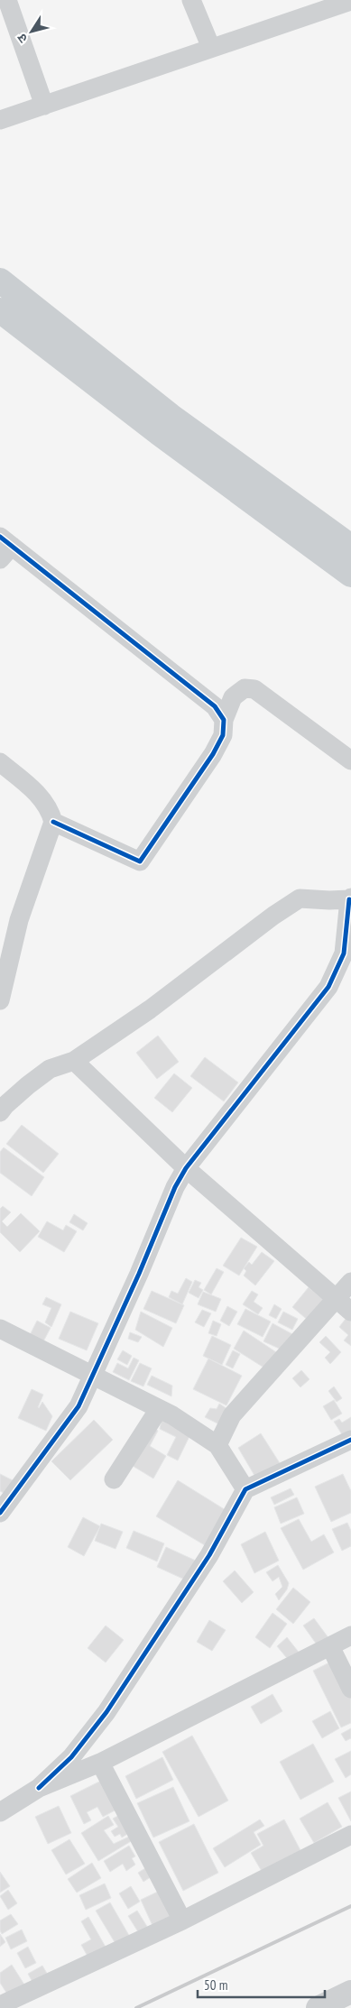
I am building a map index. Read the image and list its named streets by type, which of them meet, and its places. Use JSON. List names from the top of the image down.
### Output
{
  "scale_bar": "50 m",
  "north": "bottom left"
}
